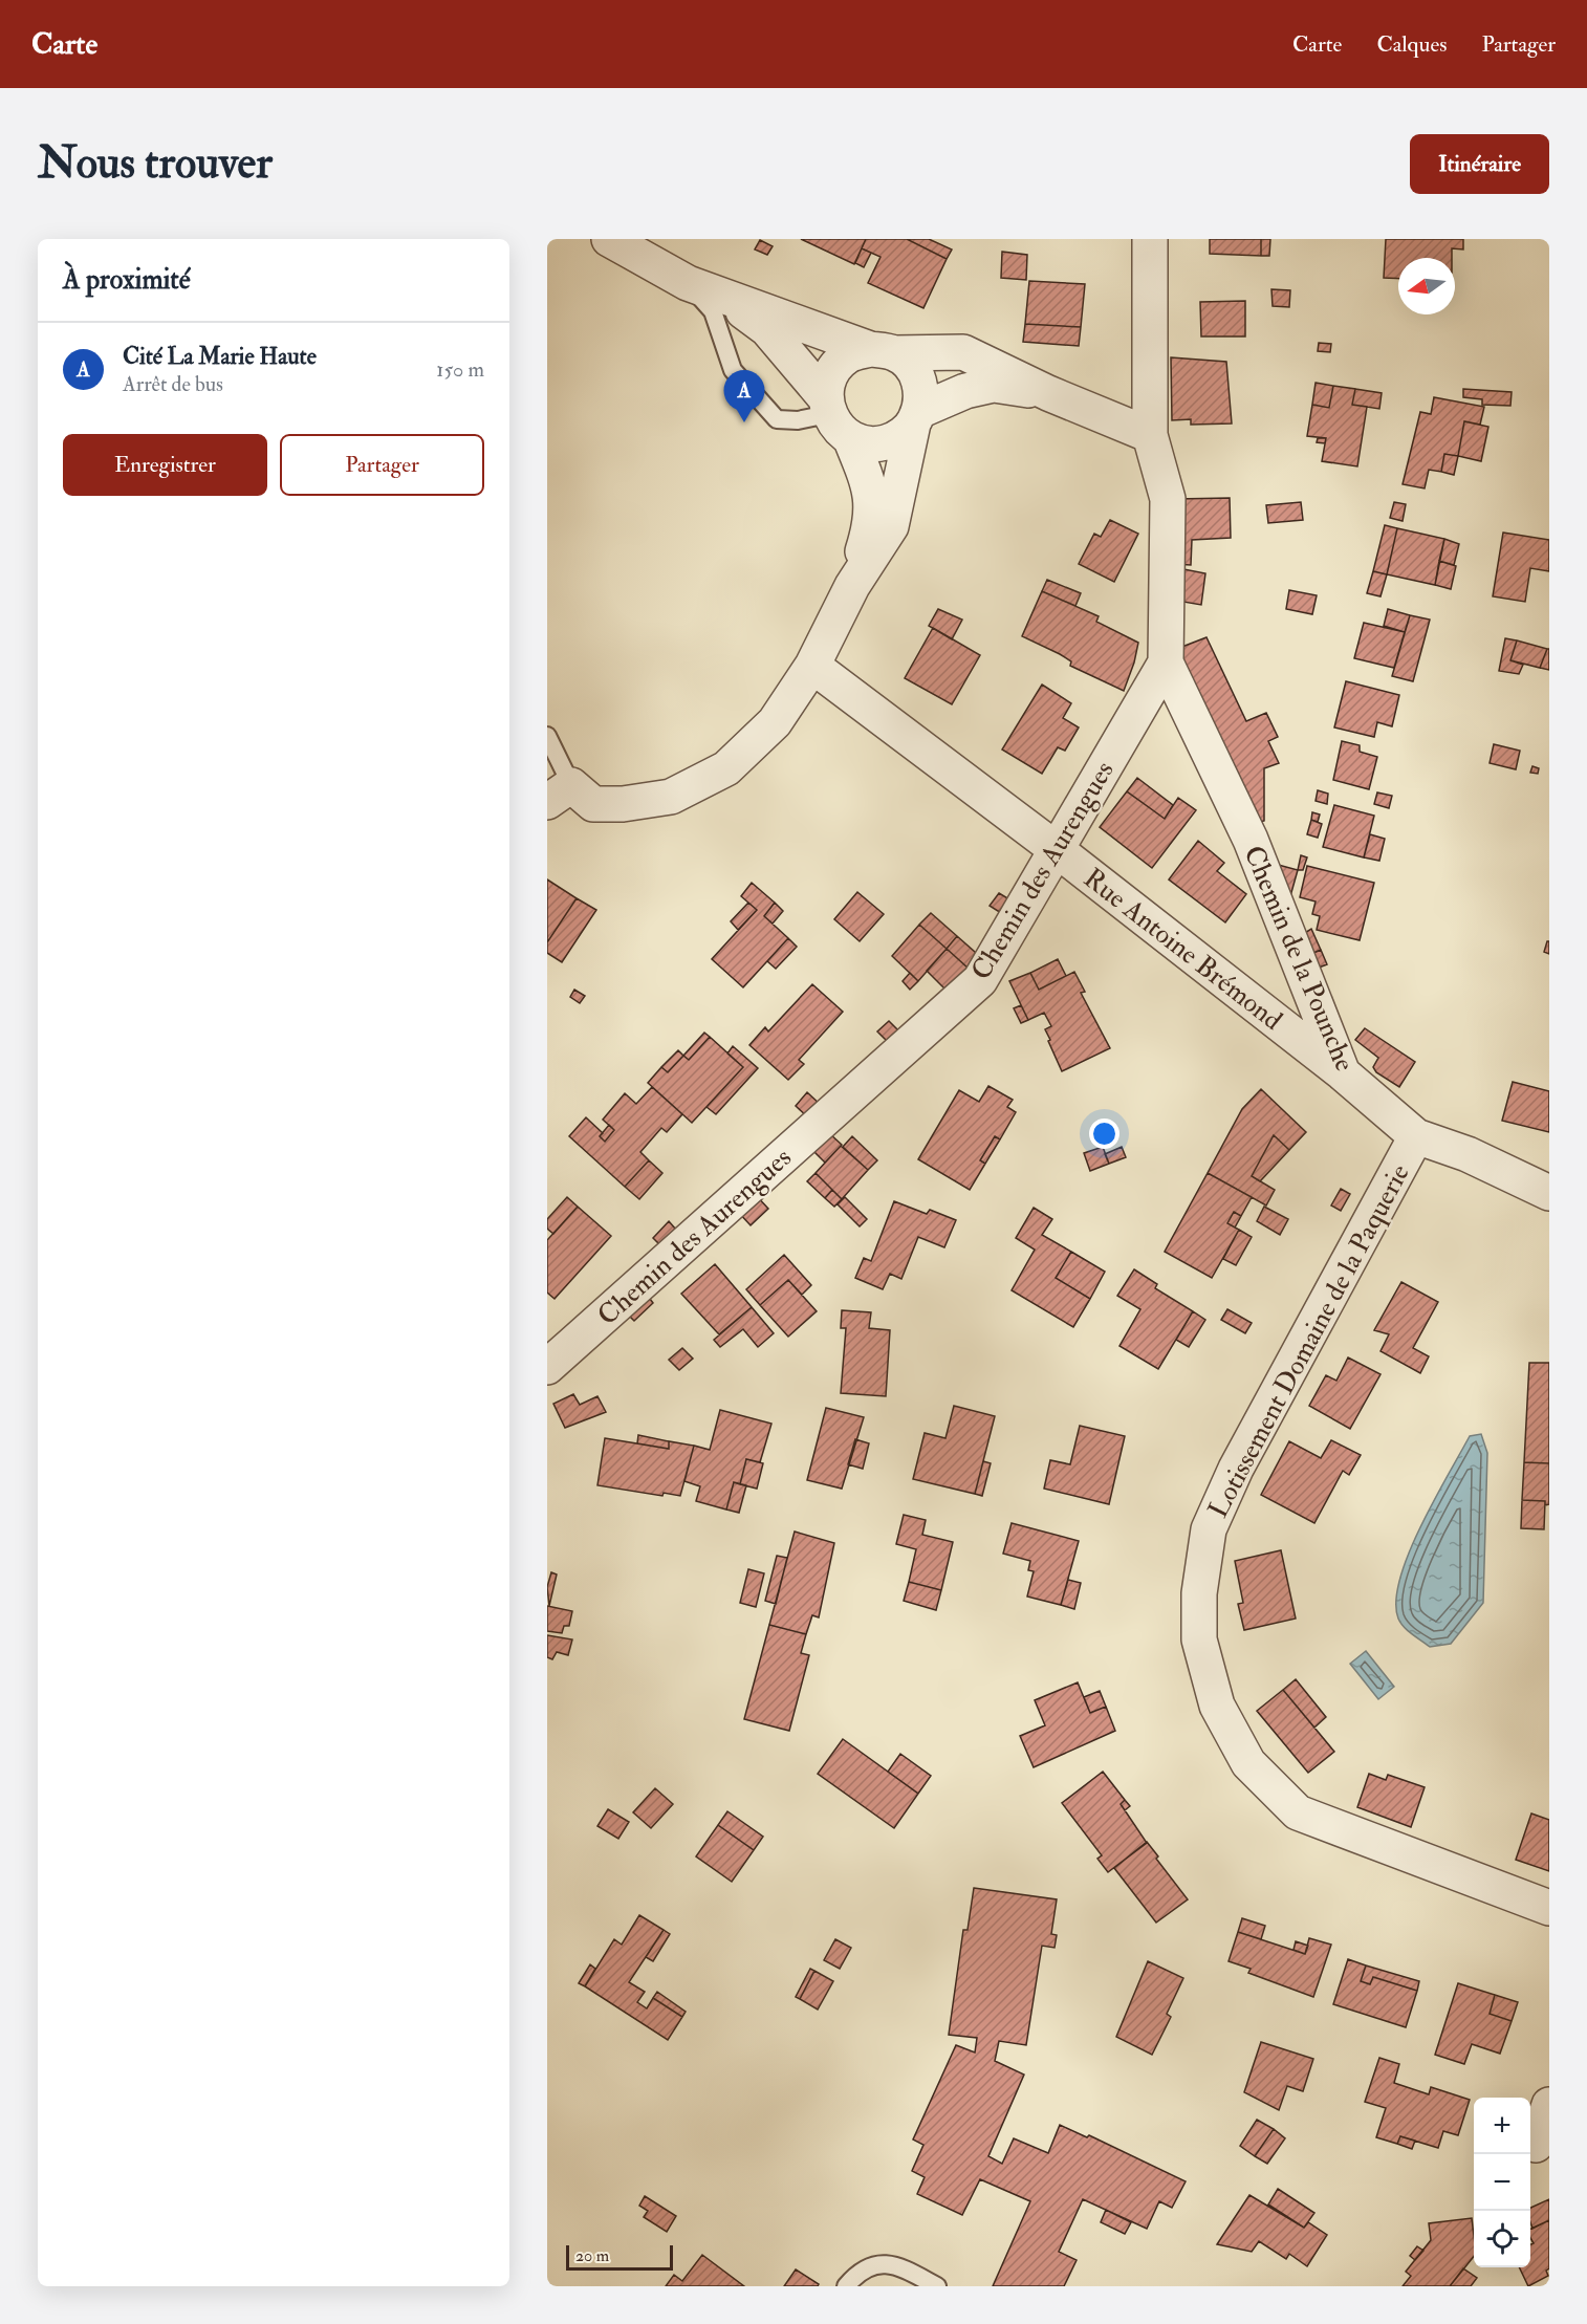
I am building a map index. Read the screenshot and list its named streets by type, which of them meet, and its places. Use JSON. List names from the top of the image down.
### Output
{
  "streets": {
    "street": [
      "Chemin des Aurengues",
      "Rue Antoine Brémond",
      "Chemin de la Pounche",
      "Lotissement Domaine de la Paquerie"
    ]
  },
  "crossings": [
    ["Chemin des Aurengues", "Rue Antoine Brémond"],
    ["Chemin des Aurengues", "Chemin de la Pounche"],
    ["Rue Antoine Brémond", "Chemin de la Pounche"],
    ["Chemin de la Pounche", "Lotissement Domaine de la Paquerie"]
  ],
  "scale_bar": "20 m",
  "north": "left",
  "page": {
    "header": "Carte",
    "nav": ["Carte", "Calques", "Partager"],
    "buttons": [
      "Itinéraire",
      ["Enregistrer", "Partager"]
    ],
    "title": "Nous trouver",
    "heading": "À proximité",
    "list": [
      {
        "mark": "A",
        "name": "Cité La Marie Haute",
        "note": "Arrêt de bus",
        "value": "150 m"
      }
    ],
    "pins": "A",
    "map_buttons": ["+", "−"],
    "scale": "20 m"
  }
}
